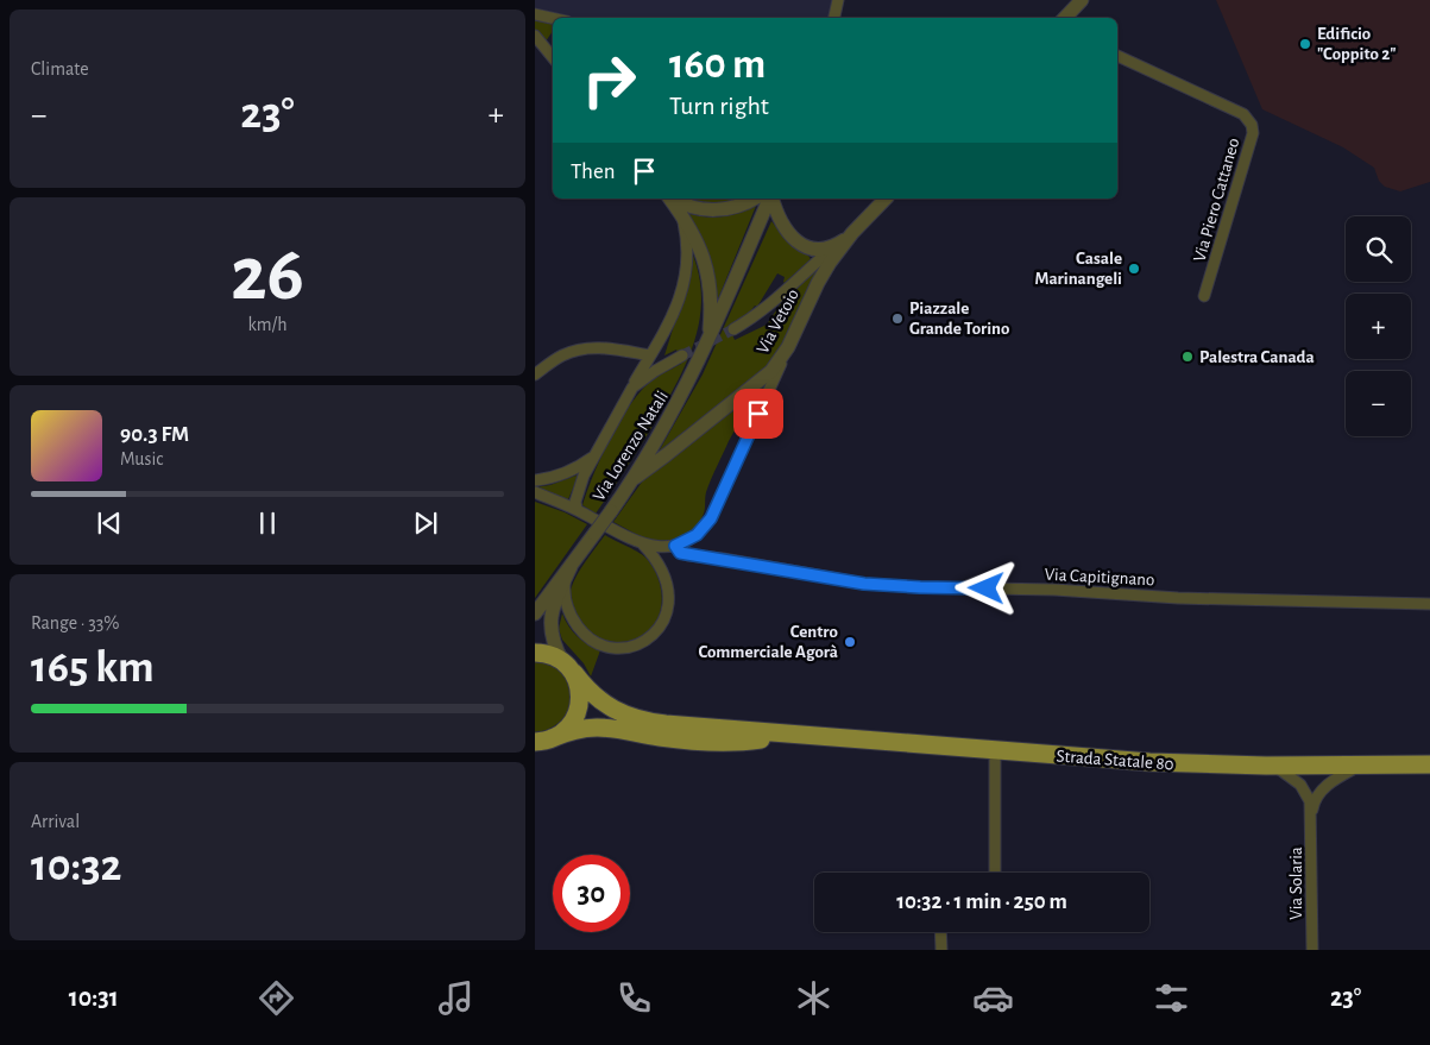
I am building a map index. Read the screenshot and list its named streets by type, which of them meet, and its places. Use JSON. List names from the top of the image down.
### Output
{
  "streets": {
    "main road": ["Strada Statale 80"],
    "street": [
      "Via Piero Cattaneo",
      "Via Vetoio",
      "Via Lorenzo Natali",
      "Via Capitignano",
      "Via Solaria"
    ]
  },
  "crossings": [
    ["Via Vetoio", "Via Lorenzo Natali"],
    ["Via Lorenzo Natali", "Strada Statale 80"],
    ["Strada Statale 80", "Via Solaria"]
  ],
  "places": [
    "Edificio \"Coppito 2\"",
    "Casale Marinangeli",
    "Piazzale Grande Torino",
    "Palestra Canada",
    "Centro Commerciale Agorà"
  ],
  "page": {
    "tile": [
      "Climate",
      ["26", "km/h"],
      ["Range · 33%", "165 km"],
      ["Arrival", "10:32"]
    ],
    "turn": ["160 m", "Turn right"],
    "heat": ["−", "23°", "+"],
    "then": "Then",
    "map_buttons": ["+", "−"],
    "song": ["90.3 FM", "Music"],
    "limit": "30",
    "trip": "10:32 · 1 min · 250 m",
    "tabs": ["10:31", "23°"]
  }
}
